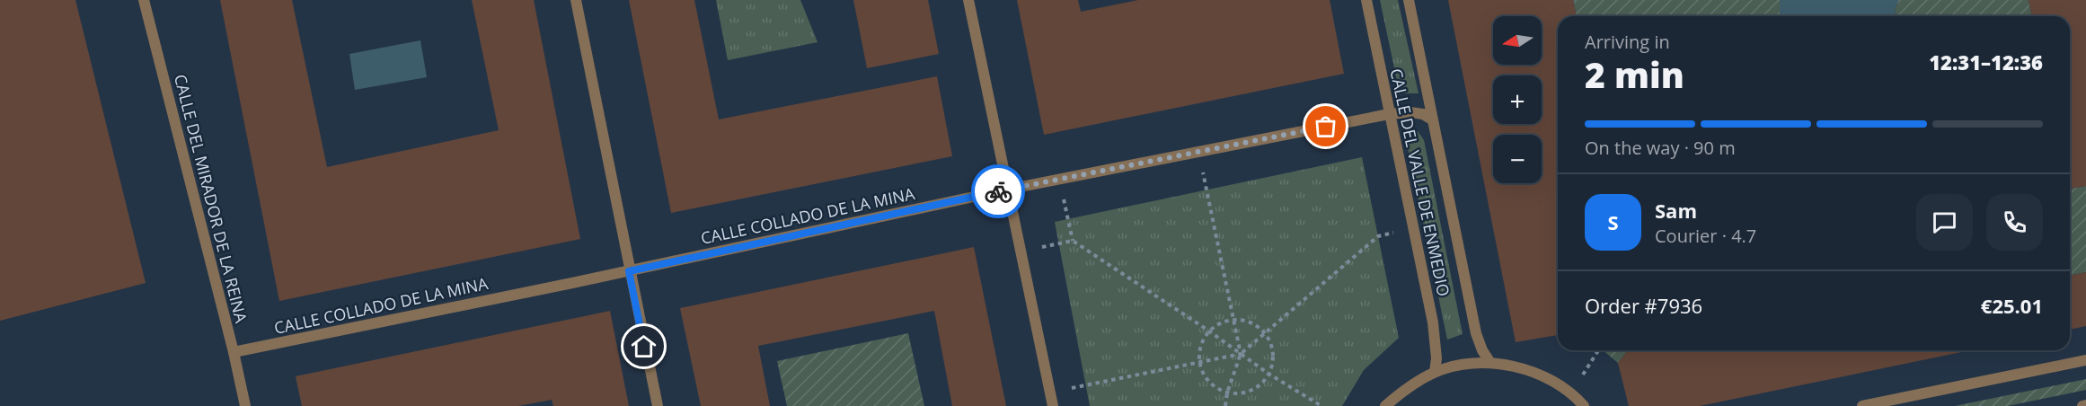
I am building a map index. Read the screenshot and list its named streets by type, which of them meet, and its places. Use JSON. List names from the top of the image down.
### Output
{
  "streets": {
    "street": ["CALLE DEL VALLE DE ENMEDIO", "CALLE DEL MIRADOR DE LA REINA", "CALLE COLLADO DE LA MINA"]
  },
  "crossings": [
    ["CALLE DEL VALLE DE ENMEDIO", "CALLE COLLADO DE LA MINA"],
    ["CALLE DEL MIRADOR DE LA REINA", "CALLE COLLADO DE LA MINA"]
  ],
  "north": "left",
  "page": {
    "map_buttons": ["+", "−"],
    "heading": ["2 min", "Arriving in", "12:31–12:36"],
    "panel": [
      "Sam",
      "Courier · 4.7",
      "Order #7936",
      "€25.01"
    ],
    "bar": "On the way · 90 m",
    "round": "S"
  }
}
